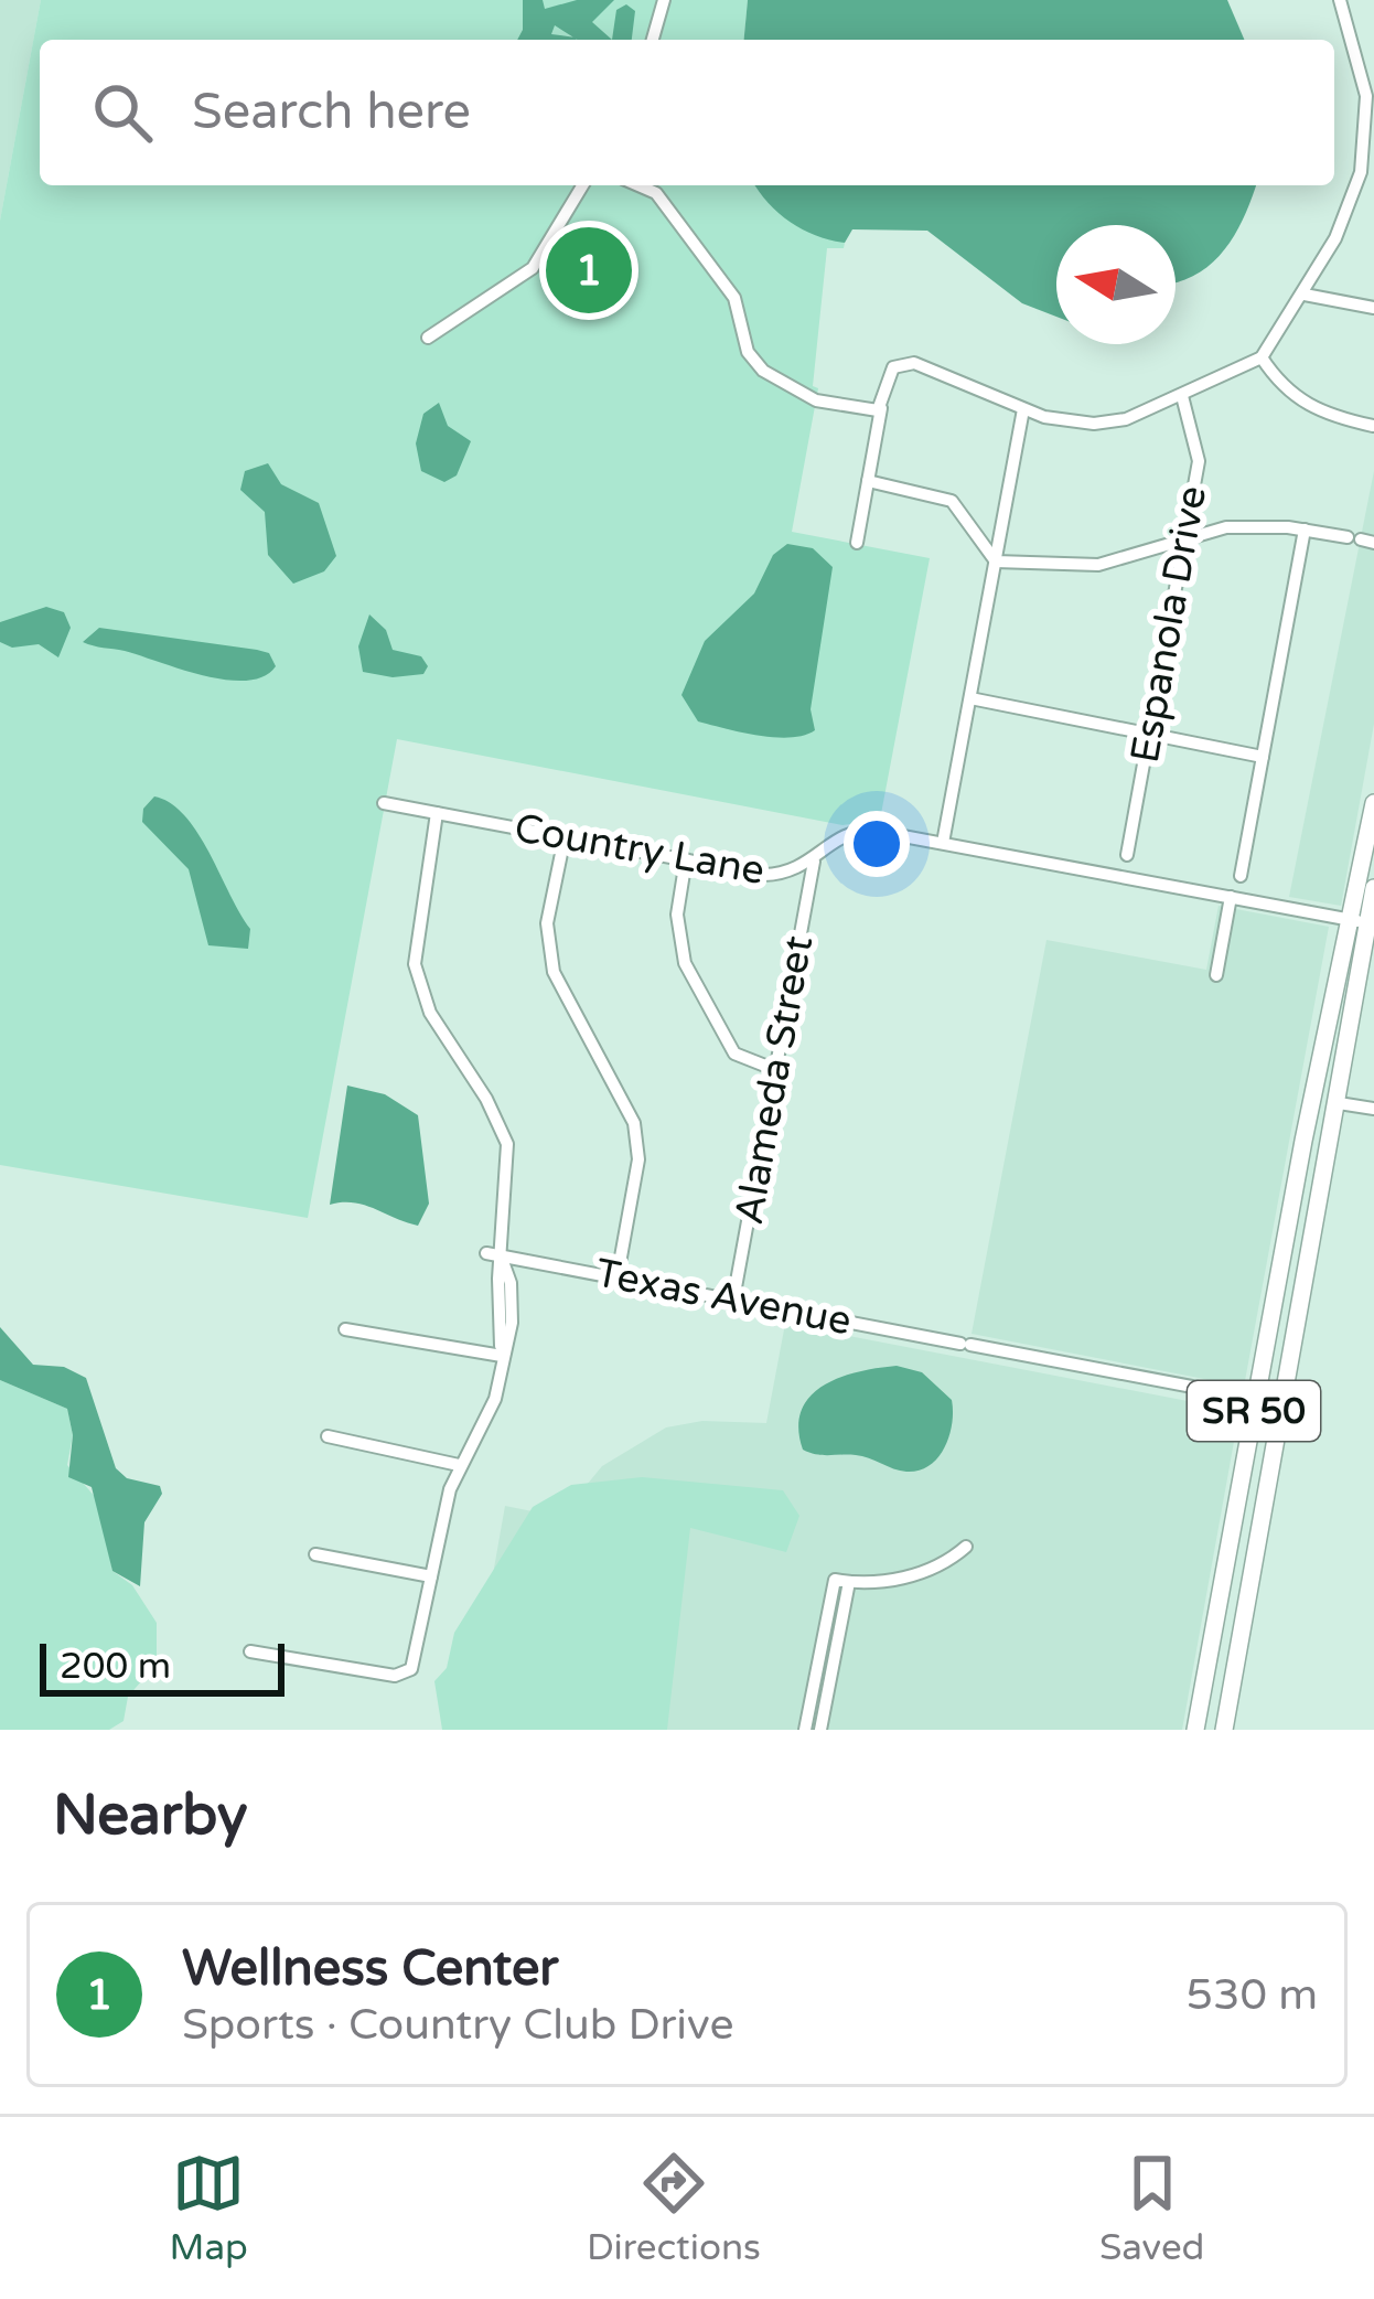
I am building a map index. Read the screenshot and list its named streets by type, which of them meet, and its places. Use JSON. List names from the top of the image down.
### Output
{
  "streets": {
    "highway": ["SR 50"],
    "street": [
      "Espanola Drive",
      "Country Lane",
      "Alameda Street",
      "Texas Avenue"
    ]
  },
  "crossings": [
    ["Country Lane", "Alameda Street"],
    ["Country Lane", "SR 50"],
    ["Alameda Street", "Texas Avenue"],
    ["Texas Avenue", "SR 50"]
  ],
  "scale_bar": "200 m",
  "north": "left",
  "page": {
    "search": "Search here",
    "pins": "1",
    "scale": "200 m",
    "heading": "Nearby",
    "list": [
      {
        "mark": "1",
        "name": "Wellness Center",
        "note": "Sports · Country Club Drive",
        "value": "530 m"
      }
    ],
    "nav": ["Map", "Directions", "Saved"]
  }
}
